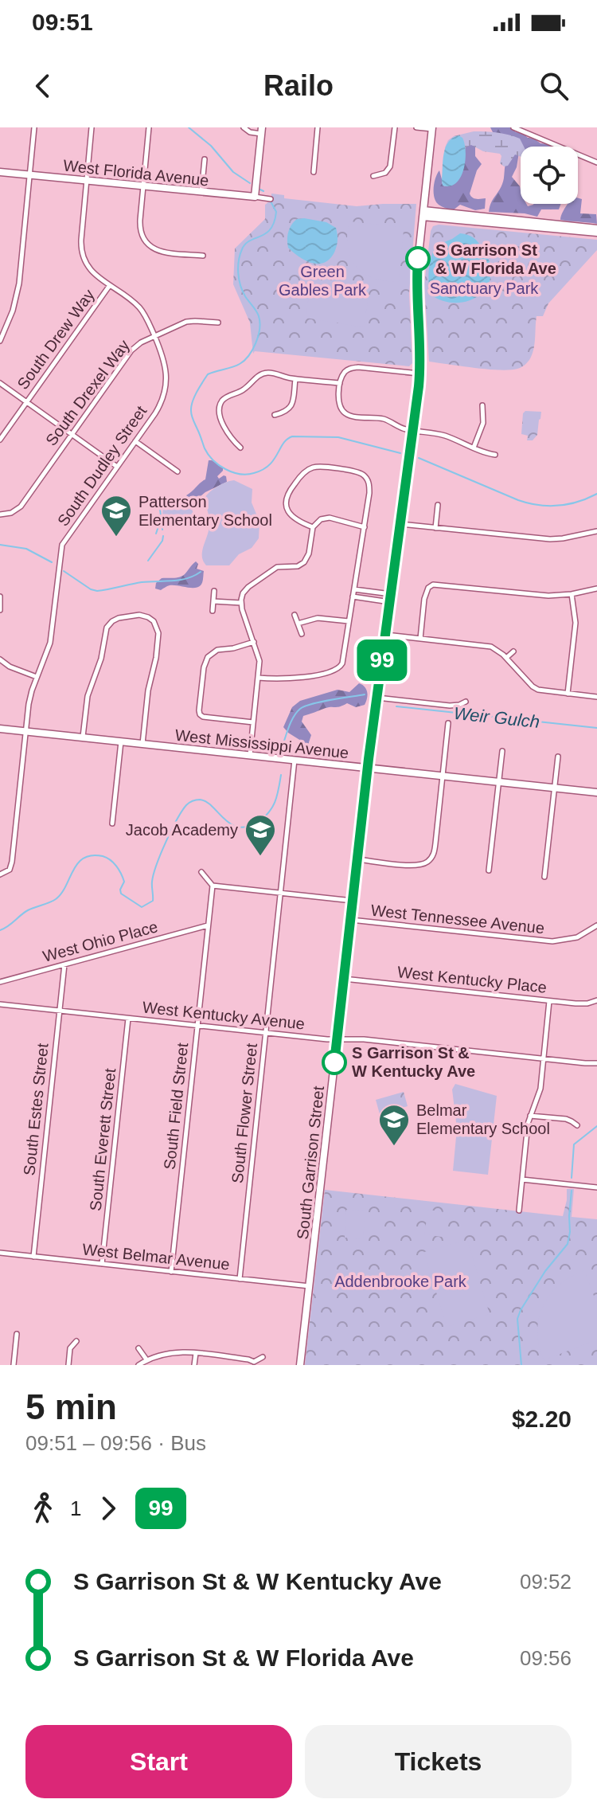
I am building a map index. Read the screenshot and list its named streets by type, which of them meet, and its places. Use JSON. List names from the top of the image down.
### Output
{
  "streets": {
    "main road": ["West Florida Avenue", "West Mississippi Avenue", "South Garrison Street"],
    "street": [
      "South Drew Way",
      "South Drexel Way",
      "South Dudley Street",
      "West Tennessee Avenue",
      "West Ohio Place",
      "West Kentucky Place",
      "West Kentucky Avenue",
      "South Field Street",
      "South Estes Street",
      "South Flower Street",
      "South Everett Street",
      "West Belmar Avenue"
    ]
  },
  "crossings": [
    ["West Florida Avenue", "South Dudley Street"],
    ["South Drew Way", "South Dudley Street"],
    ["South Drexel Way", "South Dudley Street"],
    ["South Dudley Street", "West Mississippi Avenue"],
    ["West Mississippi Avenue", "South Flower Street"],
    ["West Mississippi Avenue", "South Garrison Street"],
    ["West Tennessee Avenue", "South Field Street"],
    ["West Tennessee Avenue", "South Flower Street"],
    ["West Tennessee Avenue", "South Garrison Street"],
    ["West Ohio Place", "South Field Street"],
    ["West Ohio Place", "South Estes Street"],
    ["West Kentucky Place", "South Garrison Street"],
    ["West Kentucky Avenue", "South Field Street"],
    ["West Kentucky Avenue", "South Estes Street"],
    ["West Kentucky Avenue", "South Flower Street"],
    ["West Kentucky Avenue", "South Everett Street"],
    ["West Kentucky Avenue", "South Garrison Street"],
    ["South Field Street", "West Belmar Avenue"],
    ["South Estes Street", "West Belmar Avenue"],
    ["South Flower Street", "West Belmar Avenue"],
    ["South Everett Street", "West Belmar Avenue"],
    ["South Garrison Street", "West Belmar Avenue"]
  ],
  "water": ["Weir Gulch"],
  "parks": ["Green Gables Park", "Sanctuary Park", "Addenbrooke Park"],
  "places": {
    "other": ["S Garrison St & W Florida Ave", "S Garrison St & W Kentucky Ave"],
    "school or university": ["Patterson Elementary School", "Jacob Academy", "Belmar Elementary School"]
  },
  "lines": ["bus line 99"],
  "page": {
    "status": "09:51",
    "header": "Railo",
    "on_map": "99",
    "heading": ["5 min", "09:51 – 09:56 · Bus", "$2.20"],
    "legs": ["1", "99"],
    "list": [
      {
        "name": "S Garrison St & W Kentucky Ave",
        "value": "09:52"
      },
      {
        "name": "S Garrison St & W Florida Ave",
        "value": "09:56"
      }
    ],
    "buttons": ["Start", "Tickets"]
  }
}
